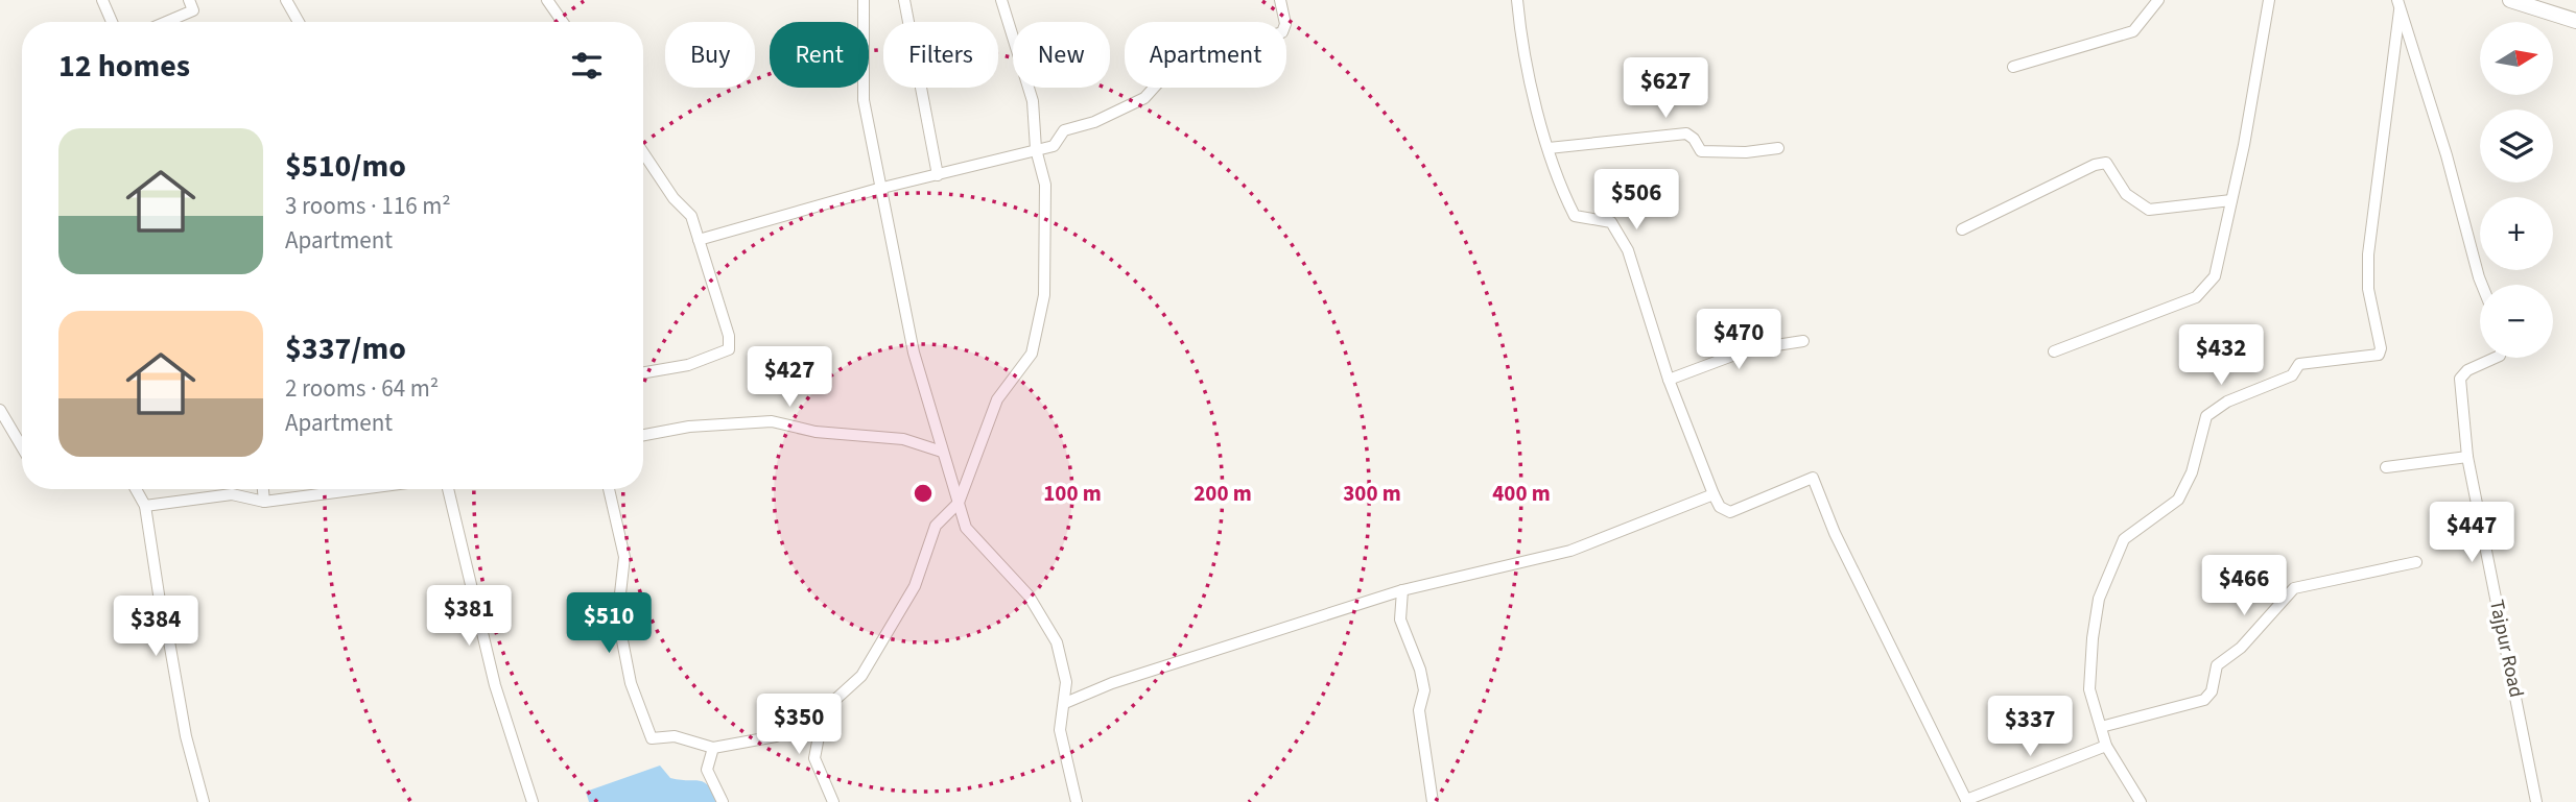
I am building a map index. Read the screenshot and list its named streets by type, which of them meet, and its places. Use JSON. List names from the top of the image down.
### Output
{
  "streets": {
    "street": ["Tajpur Road"]
  },
  "north": "right",
  "page": {
    "map_buttons": ["+", "−"],
    "chip": [
      "Buy",
      "Rent",
      "Filters",
      "New",
      "Apartment"
    ],
    "heading": "12 homes",
    "price": [
      "$627",
      "$506",
      "$470",
      "$432",
      "$427",
      "$447",
      "$466",
      "$381",
      "$510",
      "$384",
      "$350",
      "$337"
    ],
    "list": [
      {
        "name": "$510/mo",
        "note": "3 rooms · 116 m² · Apartment"
      },
      {
        "name": "$337/mo",
        "note": "2 rooms · 64 m² · Apartment"
      }
    ]
  },
  "rings": [
    "100 m",
    "200 m",
    "300 m",
    "400 m"
  ]
}
